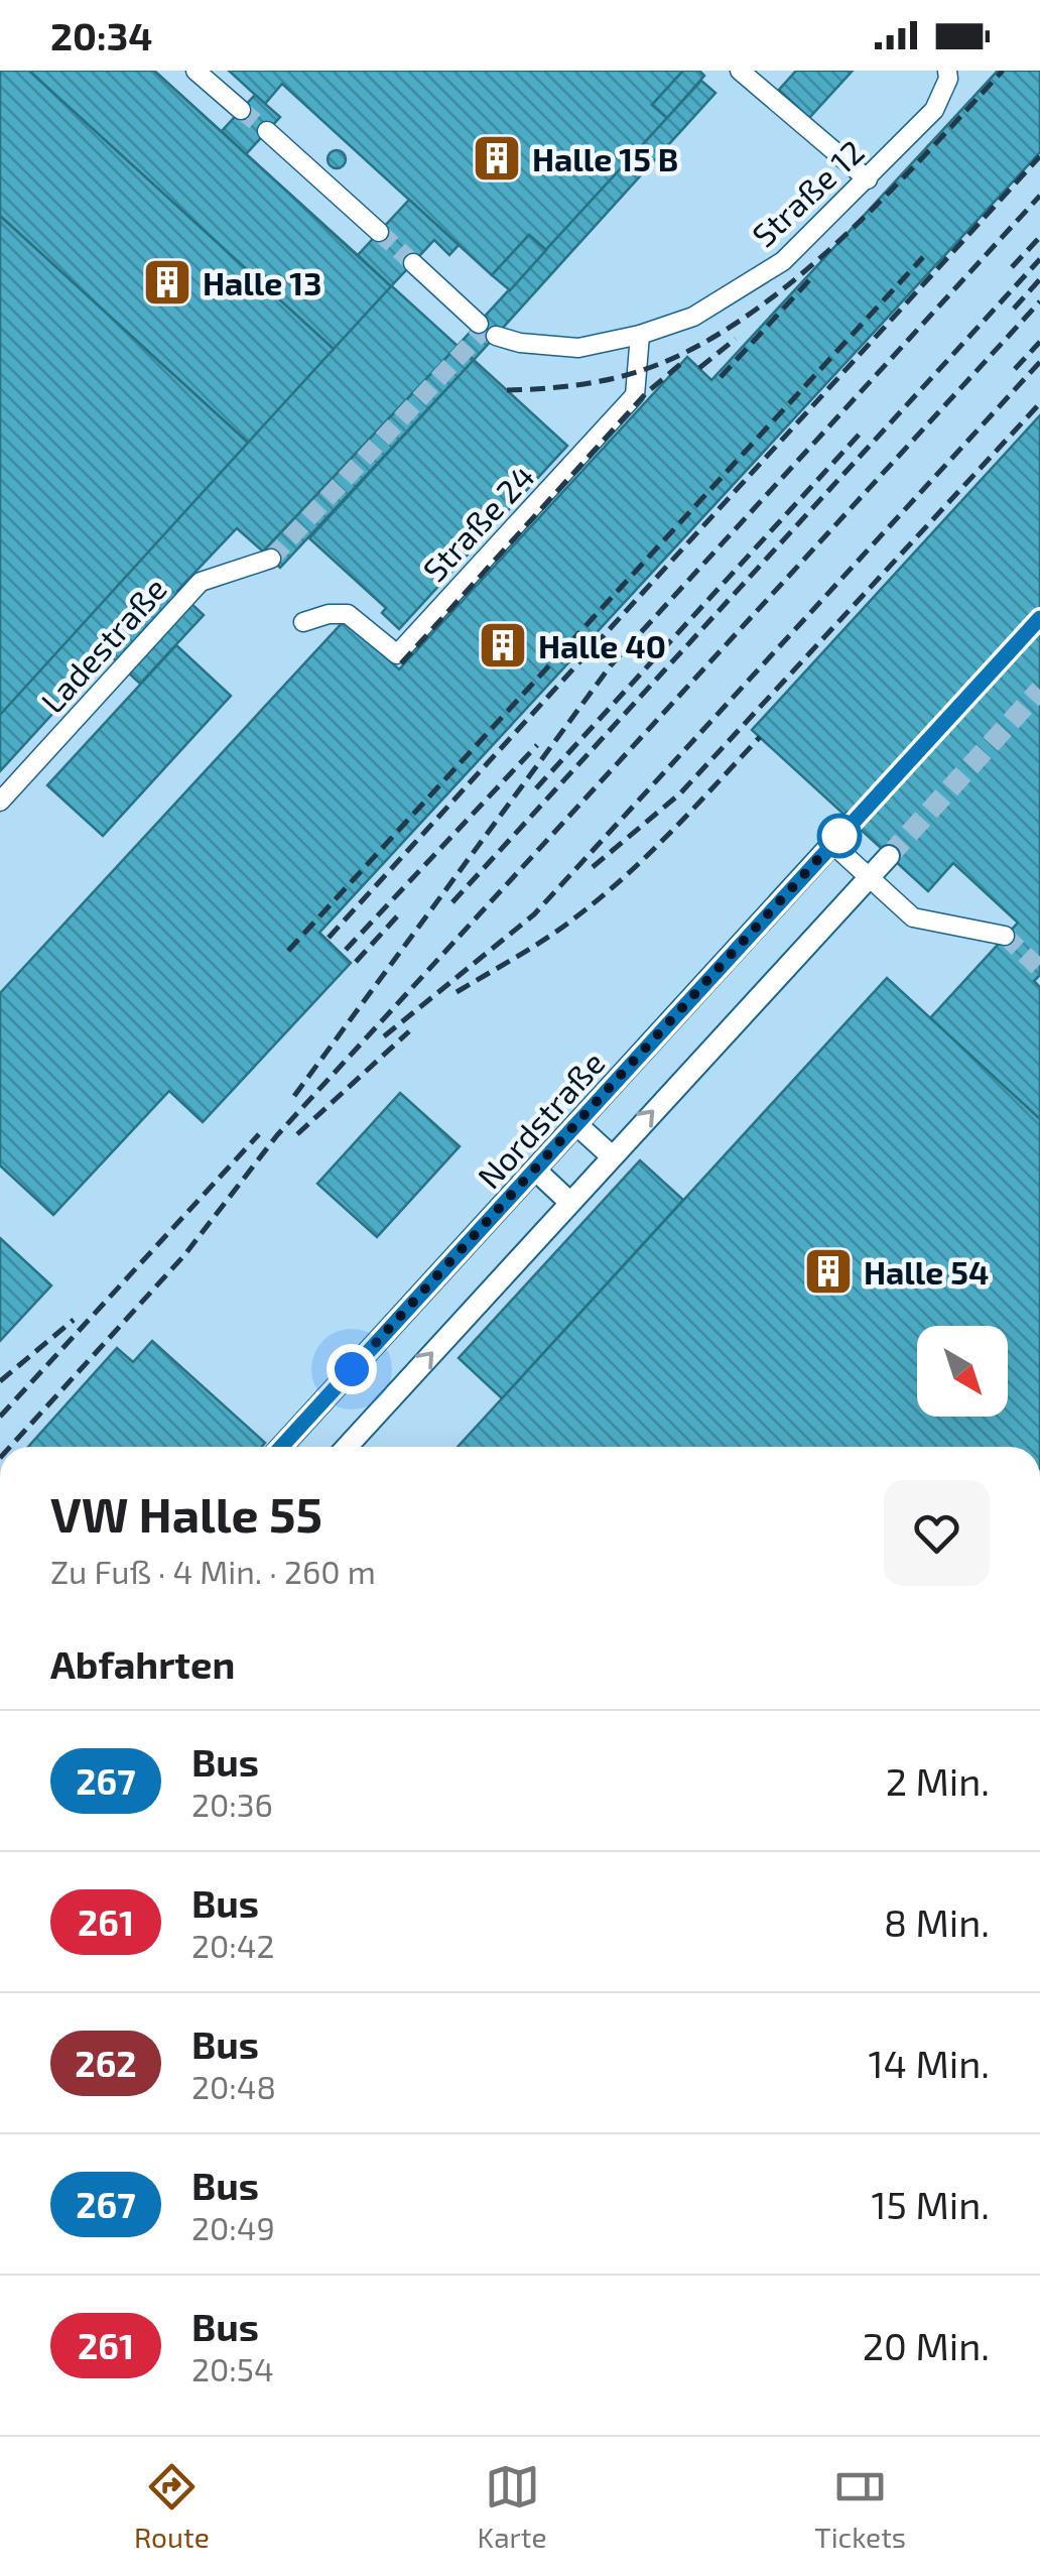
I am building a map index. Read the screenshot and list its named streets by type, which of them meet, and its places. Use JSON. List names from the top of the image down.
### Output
{
  "streets": {
    "street": [
      "Straße 12",
      "Straße 24",
      "Ladestraße",
      "Nordstraße"
    ]
  },
  "crossings": [
    ["Straße 12", "Straße 24"]
  ],
  "places": {
    "building": [
      "Halle 15 B",
      "Halle 13",
      "Halle 40",
      "Halle 54"
    ]
  },
  "lines": ["bus line 267"],
  "north": "bottom right",
  "page": {
    "status": "20:34",
    "heading": [
      ["VW Halle 55", "Zu Fuß · 4 Min. · 260 m"],
      "Abfahrten"
    ],
    "list": [
      {
        "mark": "267",
        "name": "Bus",
        "note": "20:36",
        "value": "2 Min."
      },
      {
        "mark": "261",
        "name": "Bus",
        "note": "20:42",
        "value": "8 Min."
      },
      {
        "mark": "262",
        "name": "Bus",
        "note": "20:48",
        "value": "14 Min."
      },
      {
        "mark": "267",
        "name": "Bus",
        "note": "20:49",
        "value": "15 Min."
      },
      {
        "mark": "261",
        "name": "Bus",
        "note": "20:54",
        "value": "20 Min."
      }
    ],
    "tabs": ["Route", "Karte", "Tickets"]
  }
}
